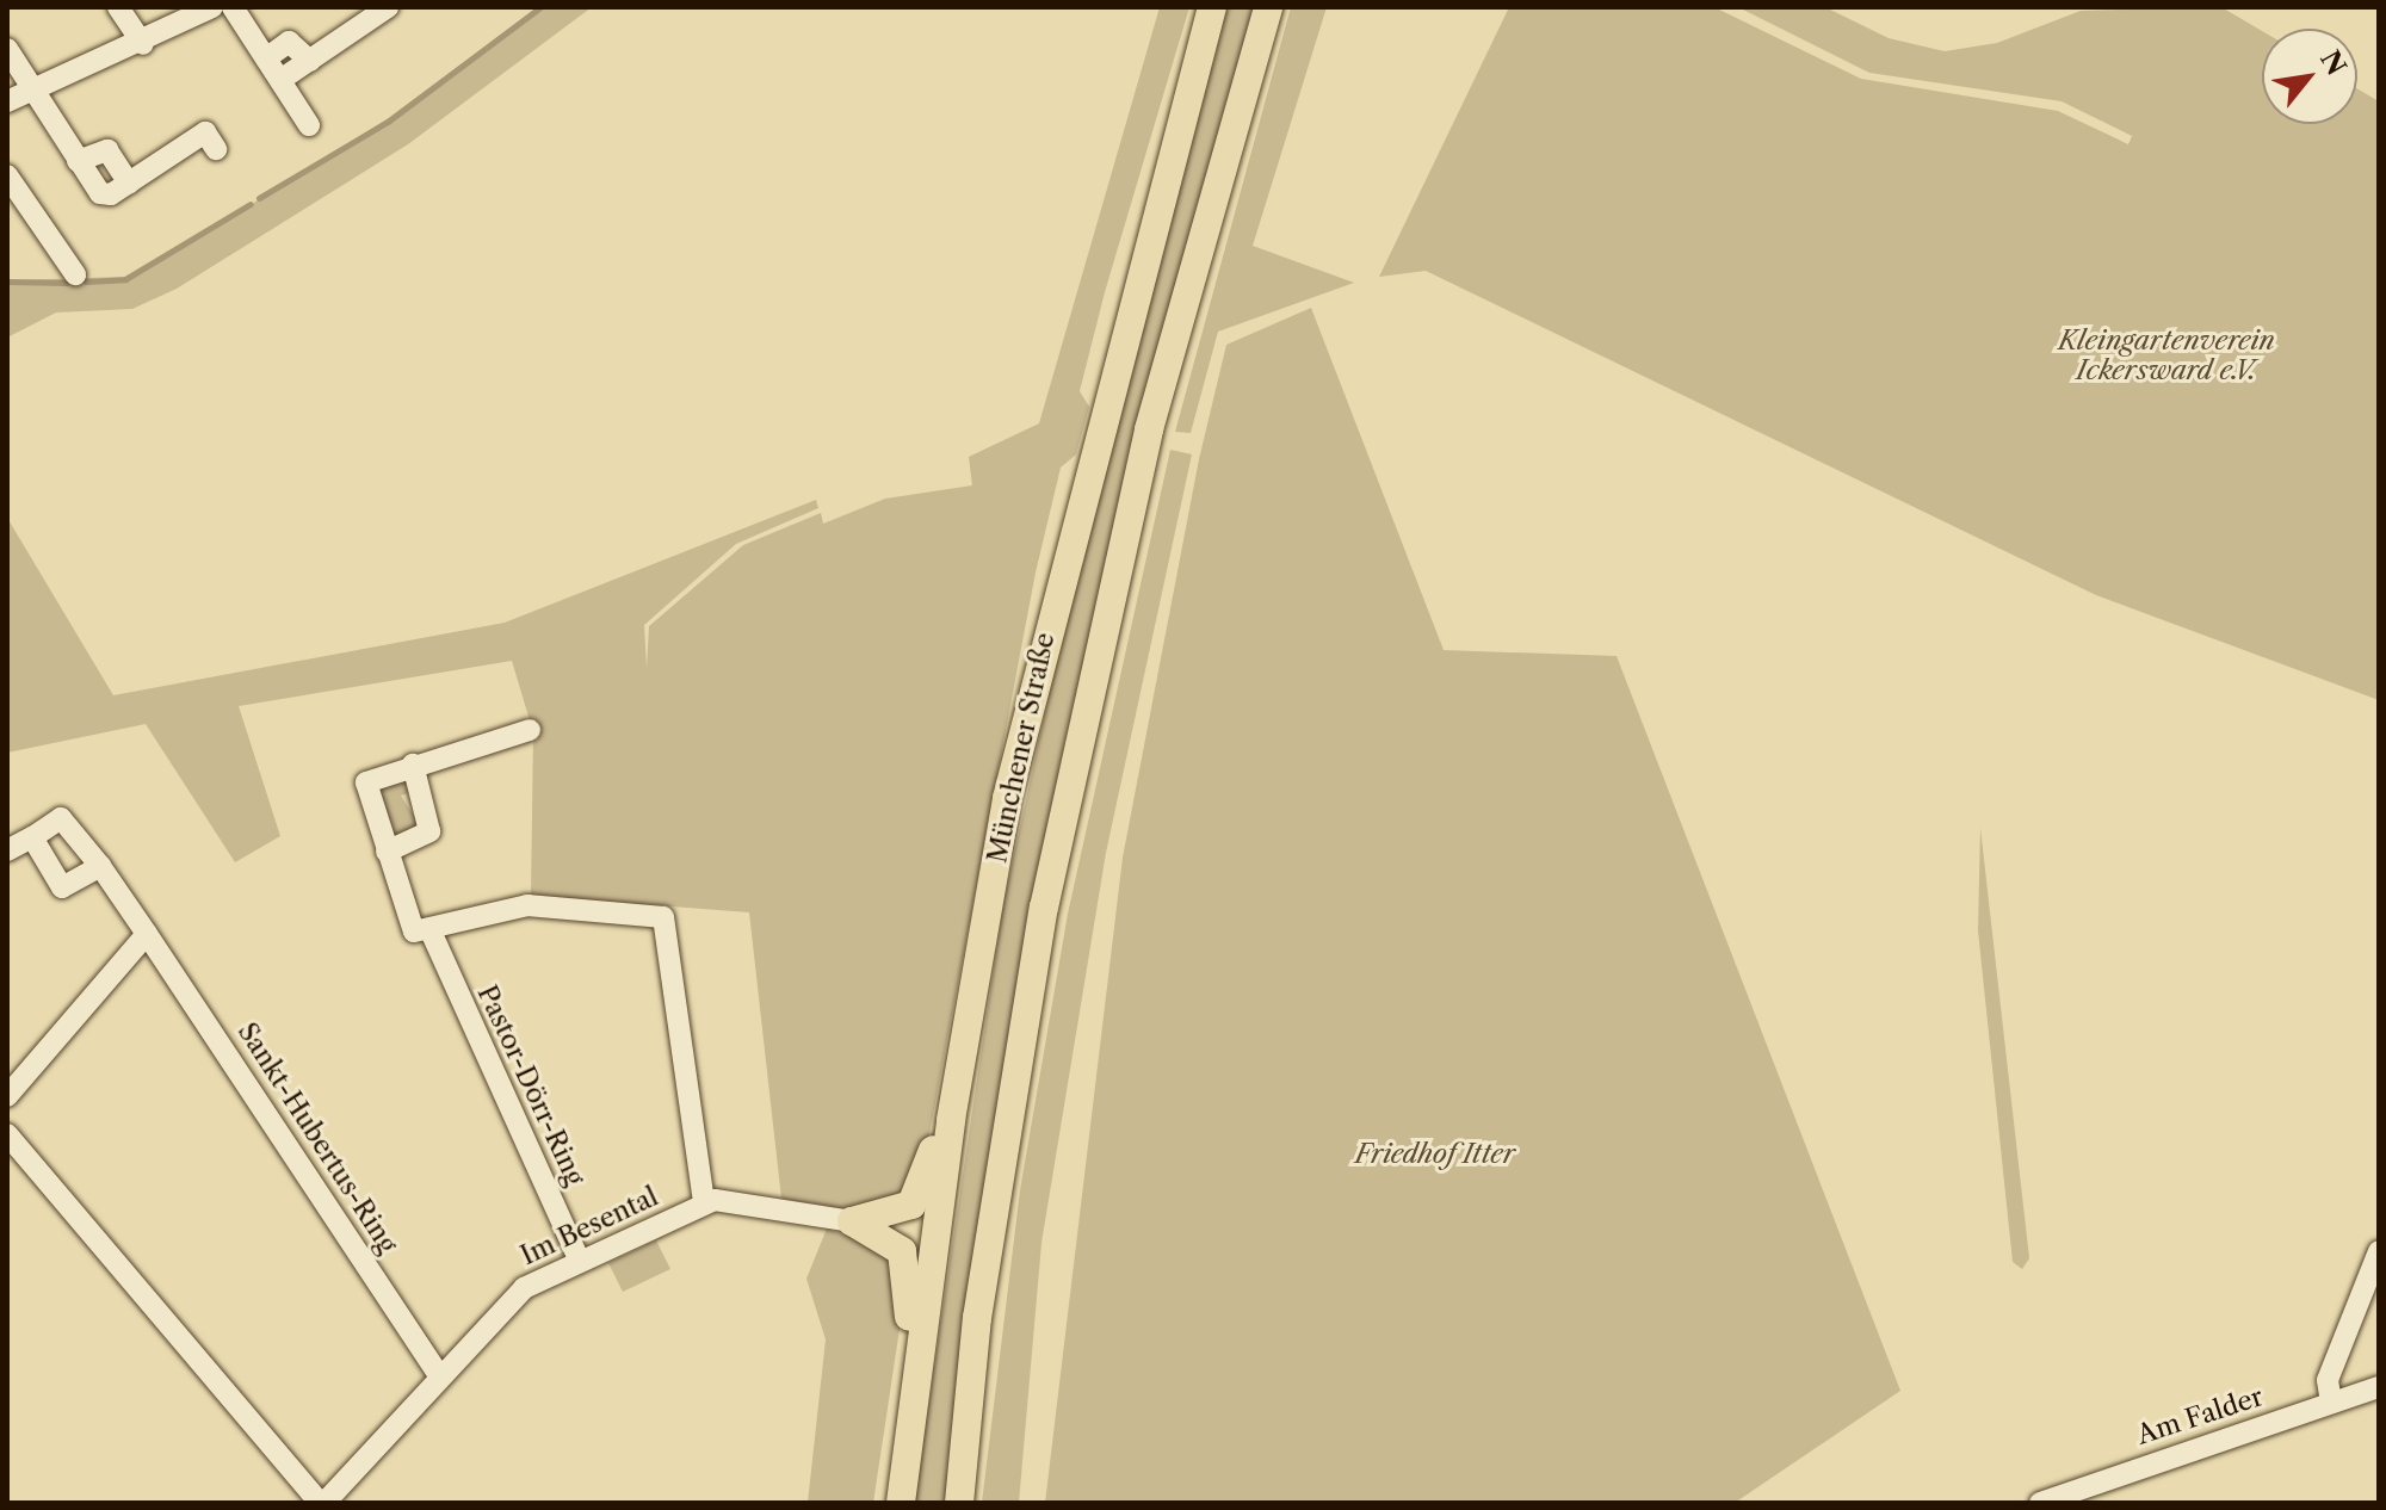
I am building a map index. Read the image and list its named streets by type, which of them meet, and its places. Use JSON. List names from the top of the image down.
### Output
{
  "streets": {
    "main road": ["Münchener Straße"],
    "street": [
      "Pastor-Dörr-Ring",
      "Sankt-Hubertus-Ring",
      "Im Besental",
      "Am Falder"
    ]
  },
  "crossings": [
    ["Pastor-Dörr-Ring", "Im Besental"],
    ["Sankt-Hubertus-Ring", "Im Besental"]
  ],
  "parks": ["Kleingartenverein Ickersward e.V.", "Friedhof Itter"],
  "north": "top right"
}
